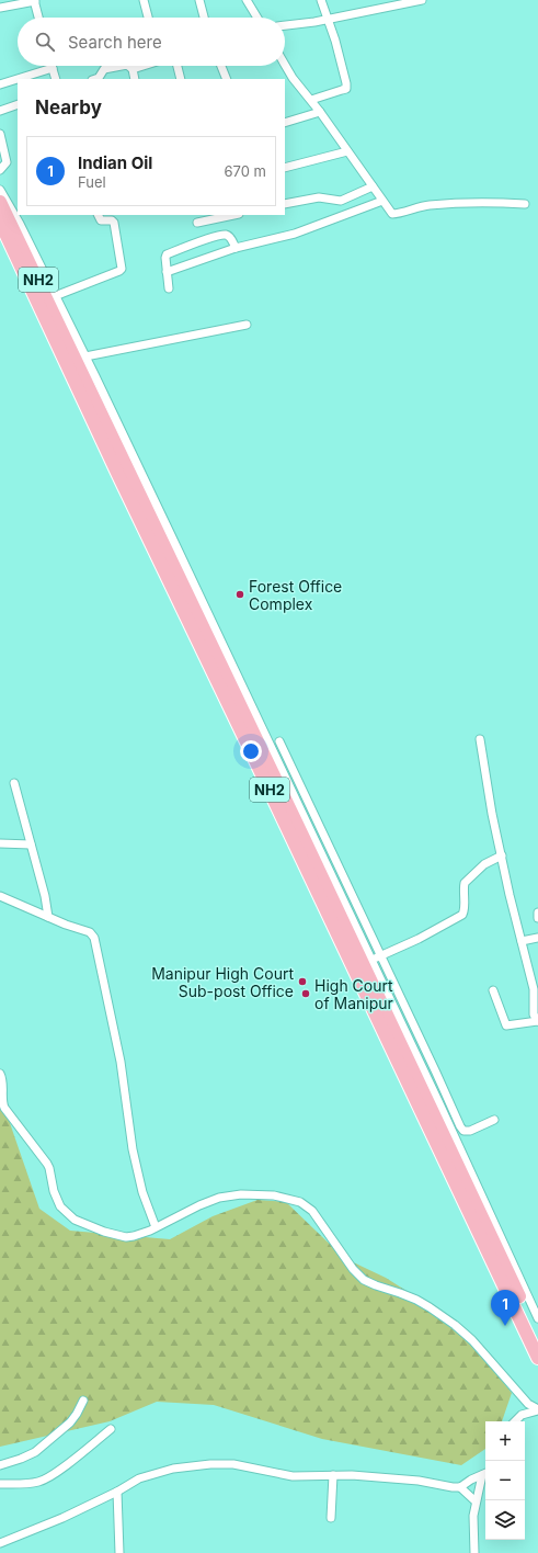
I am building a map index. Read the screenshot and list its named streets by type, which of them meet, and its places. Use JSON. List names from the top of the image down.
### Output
{
  "streets": {
    "highway": ["NH2"]
  },
  "places": ["Forest Office Complex", "Manipur High Court Sub-post Office", "High Court of Manipur"],
  "page": {
    "search": "Search here",
    "heading": "Nearby",
    "list": [
      {
        "mark": "1",
        "name": "Indian Oil",
        "note": "Fuel",
        "value": "670 m"
      }
    ],
    "pins": "1",
    "map_buttons": ["+", "−"]
  }
}
